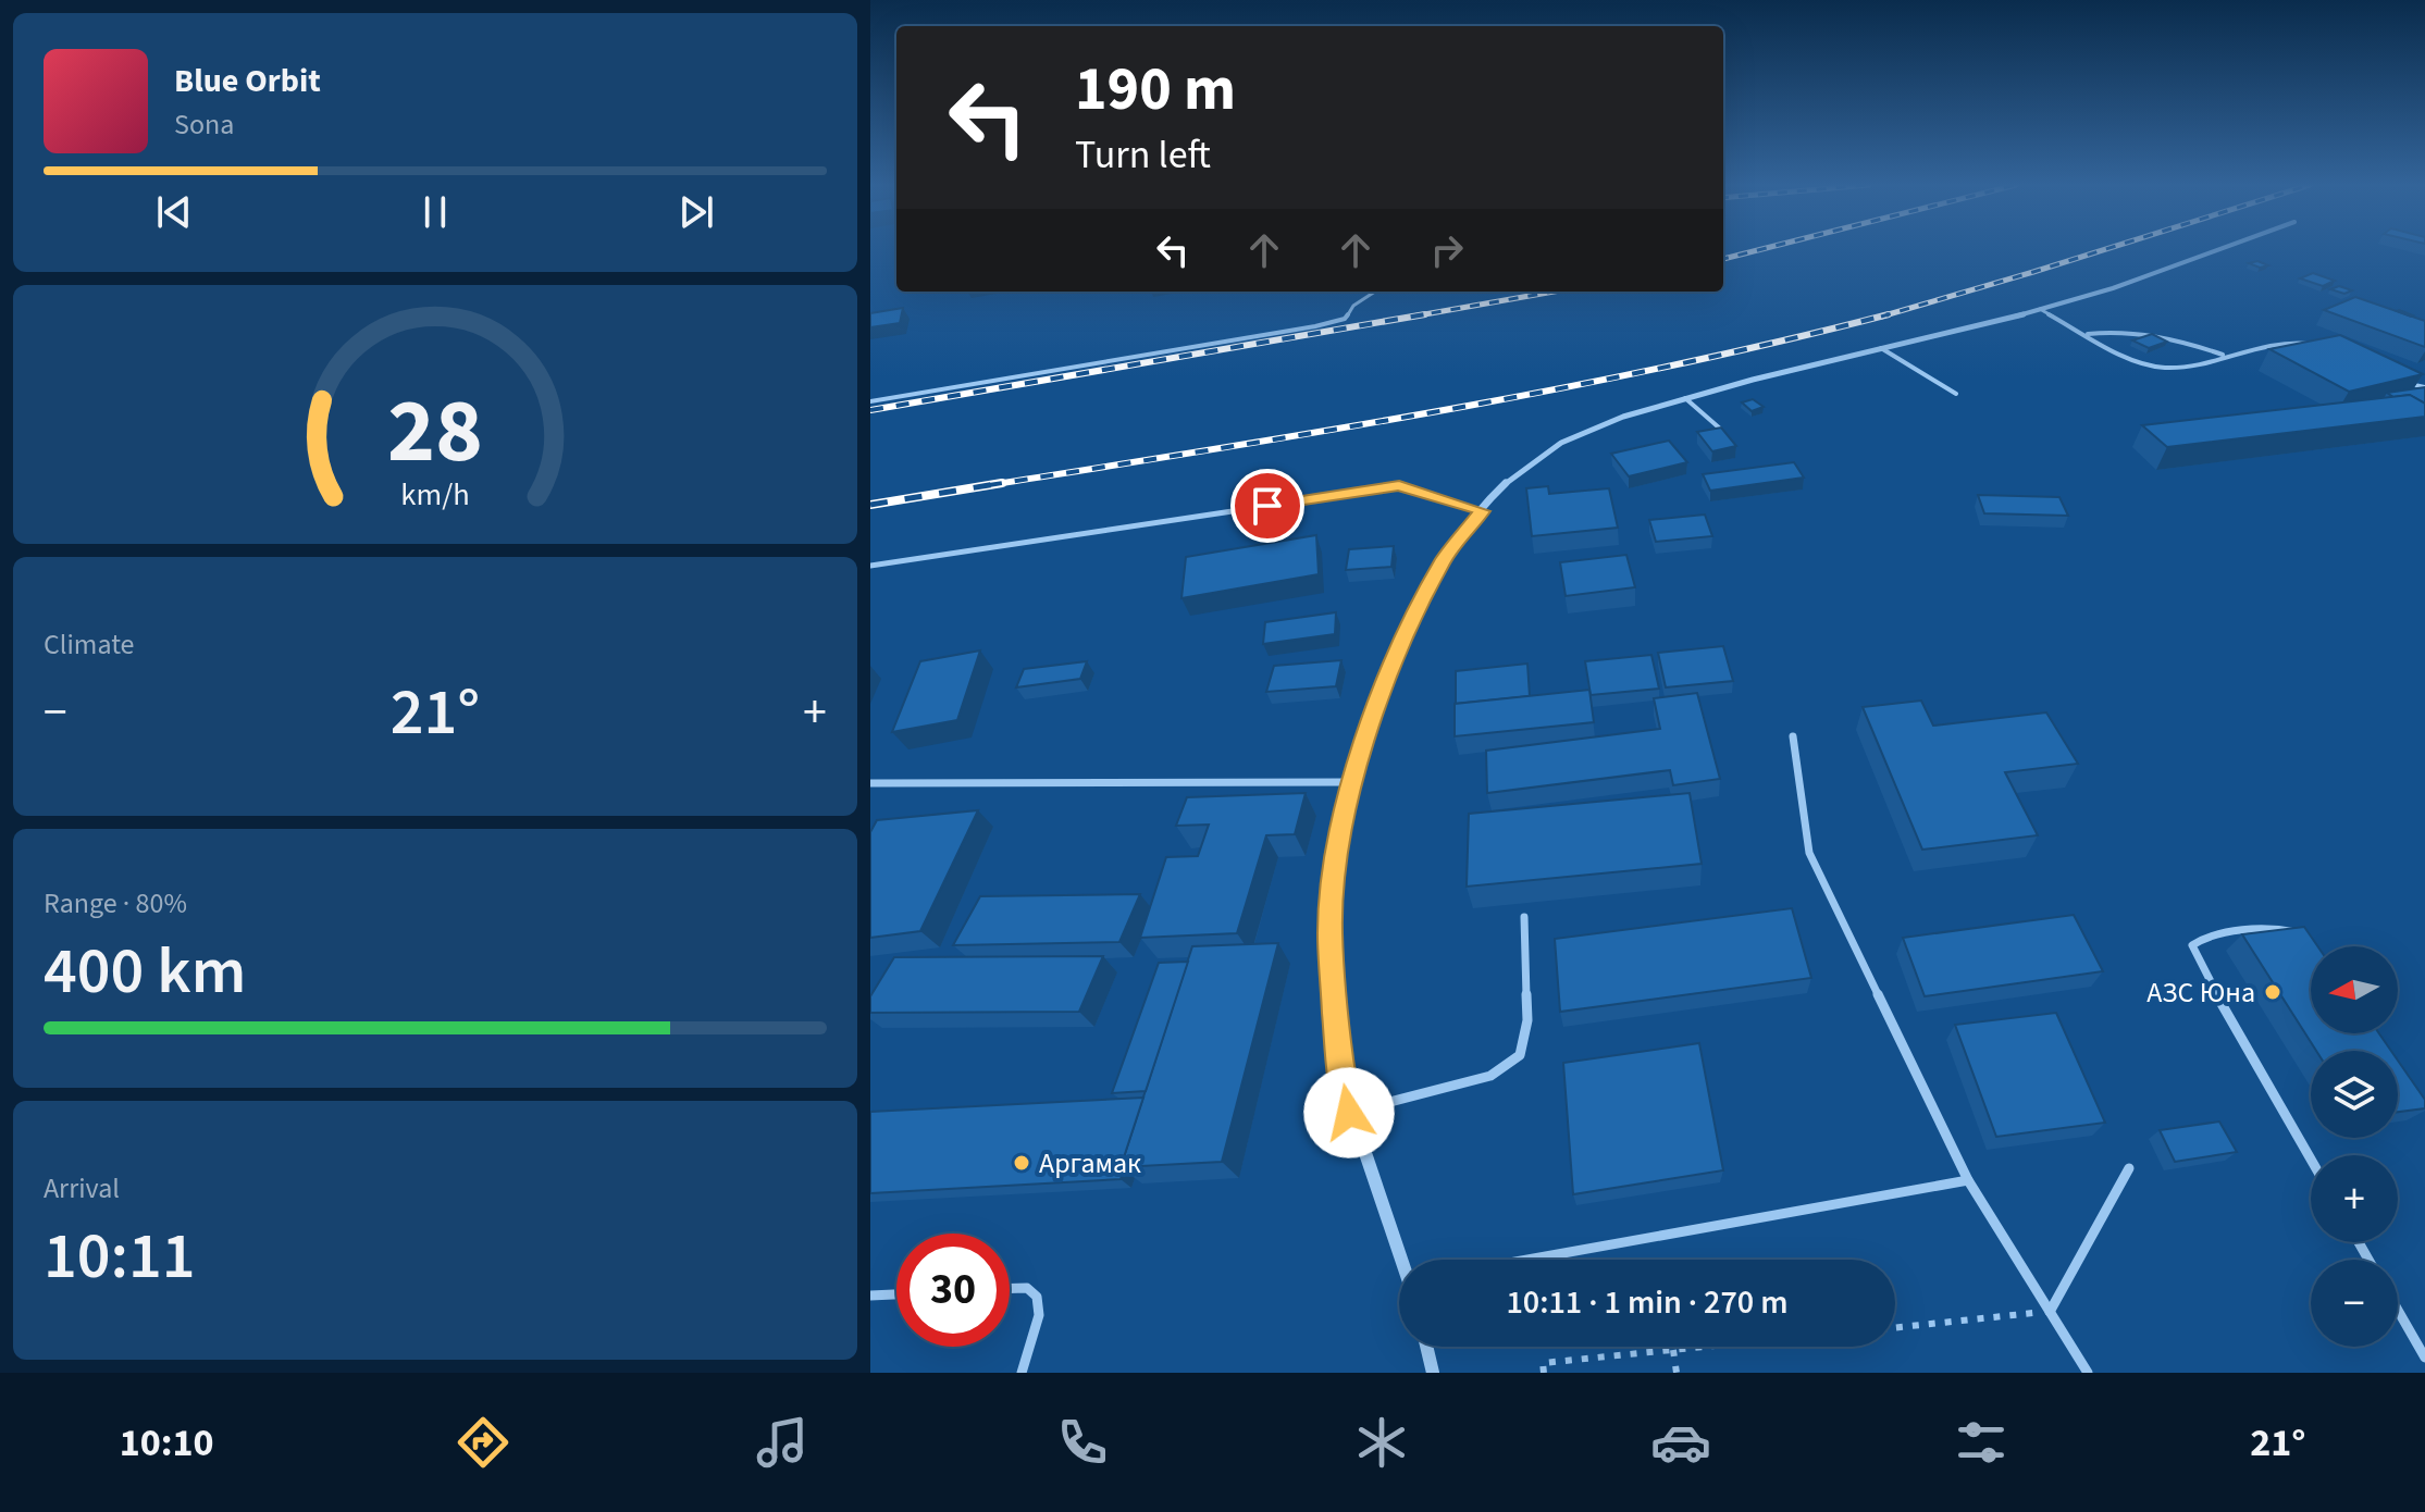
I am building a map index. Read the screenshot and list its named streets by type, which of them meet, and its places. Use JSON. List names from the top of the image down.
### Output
{
  "places": ["АЗС Юна", "Аргамак"],
  "north": "left",
  "page": {
    "turn": ["190 m", "Turn left"],
    "song": ["Blue Orbit", "Sona"],
    "tile": [
      "Climate",
      ["Range · 80%", "400 km"],
      ["Arrival", "10:11"]
    ],
    "heat": ["−", "21°", "+"],
    "map_buttons": ["+", "−"],
    "limit": "30",
    "trip": "10:11 · 1 min · 270 m",
    "tabs": ["10:10", "21°"],
    "gauge": ["28", "km/h"]
  }
}
